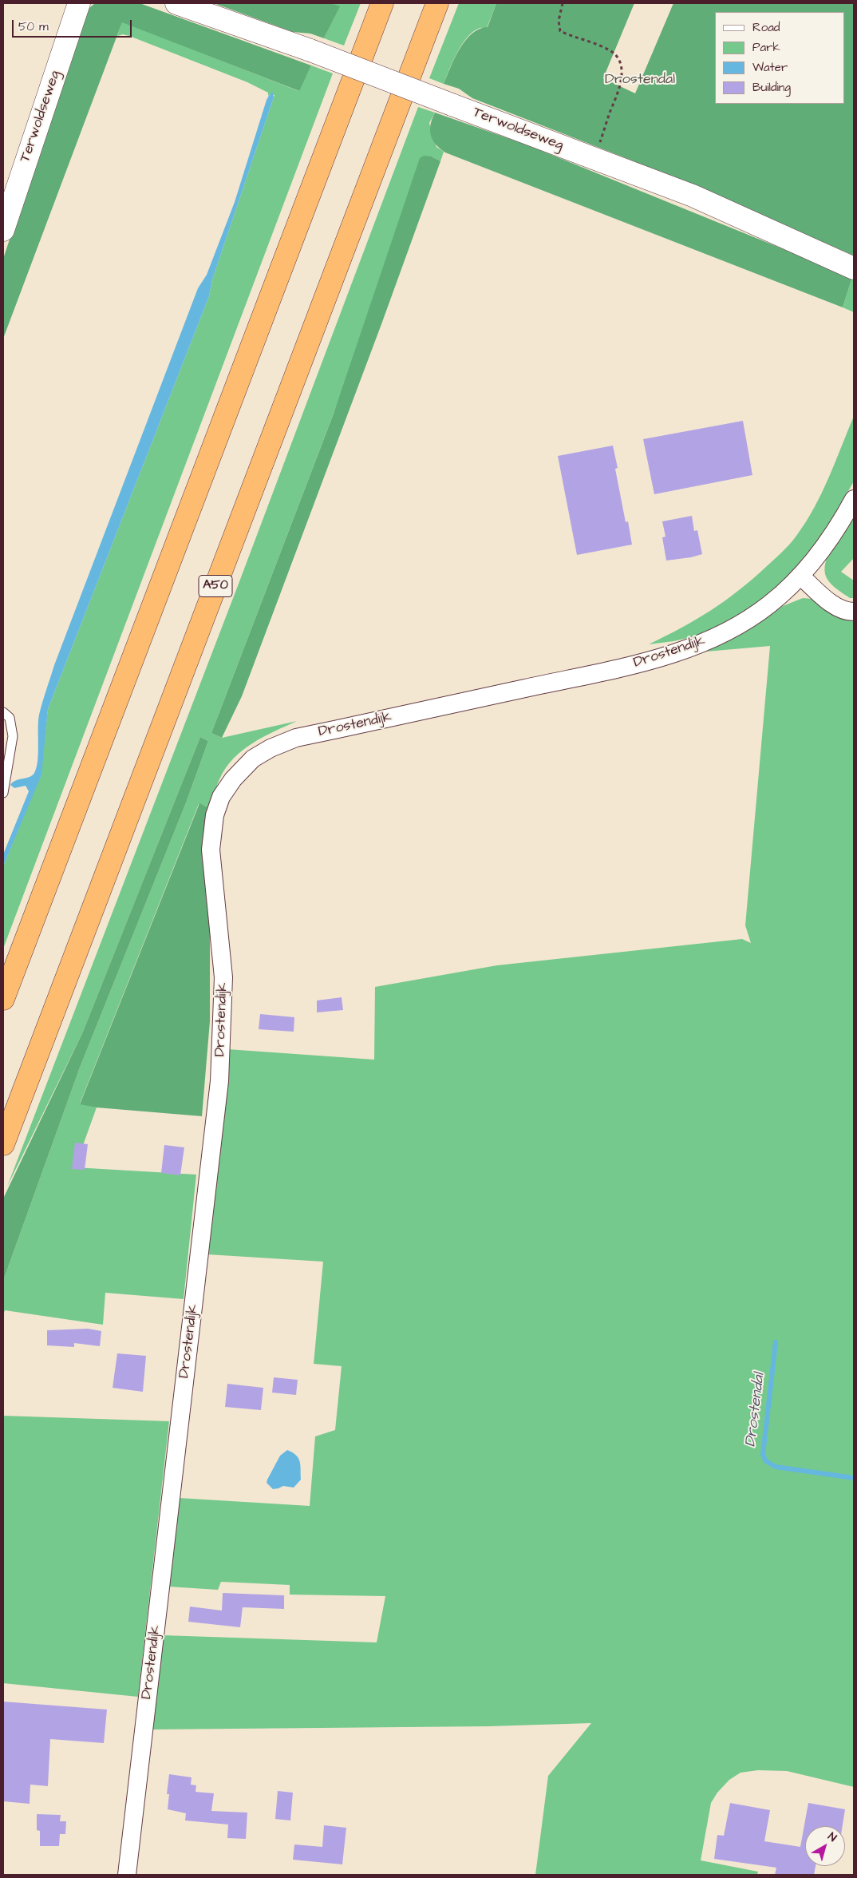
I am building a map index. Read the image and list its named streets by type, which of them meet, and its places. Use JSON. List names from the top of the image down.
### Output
{
  "streets": {
    "highway": ["A50"],
    "street": ["Terwoldseweg", "Drostendijk"]
  },
  "water": ["Drostendal"],
  "parks": ["Drostendal"],
  "legend": [
    "Road",
    "Park",
    "Water",
    "Building"
  ],
  "scale_bar": "50 m",
  "north": "top right"
}
